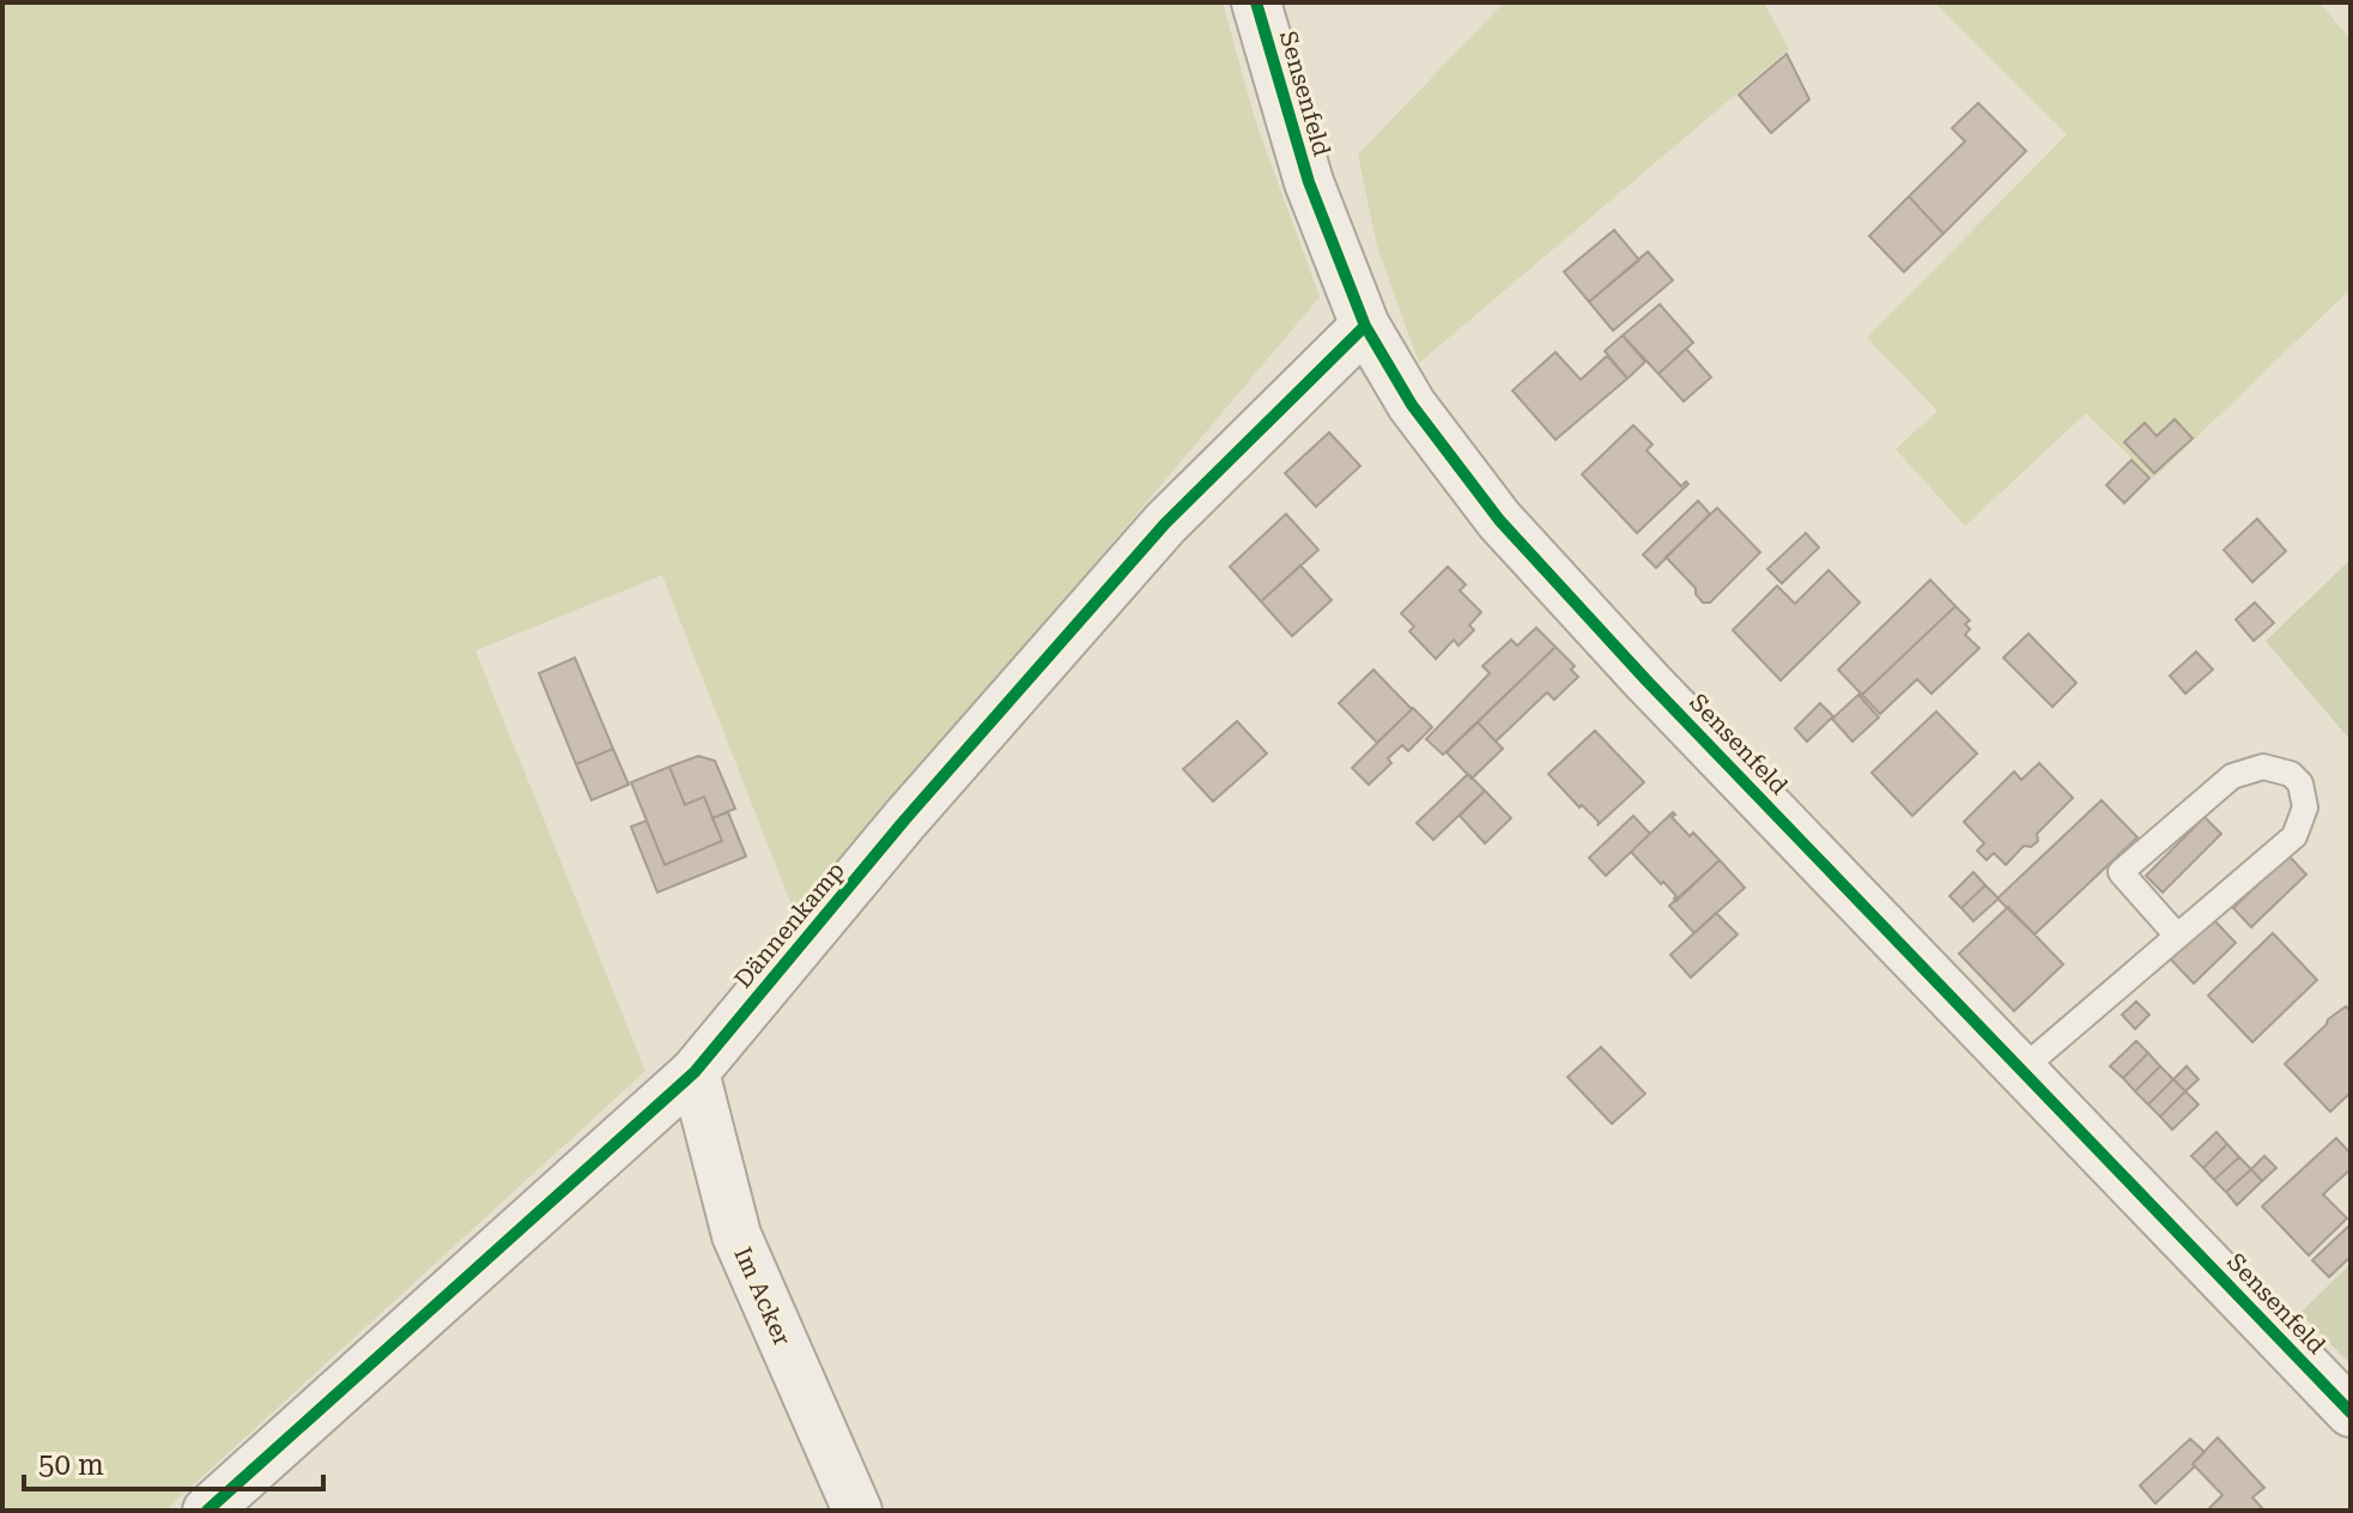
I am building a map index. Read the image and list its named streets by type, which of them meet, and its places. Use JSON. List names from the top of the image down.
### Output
{
  "streets": {
    "street": ["Sensenfeld", "Dännenkamp", "Im Acker"]
  },
  "crossings": [
    ["Sensenfeld", "Dännenkamp"],
    ["Dännenkamp", "Im Acker"]
  ],
  "scale_bar": "50 m"
}
